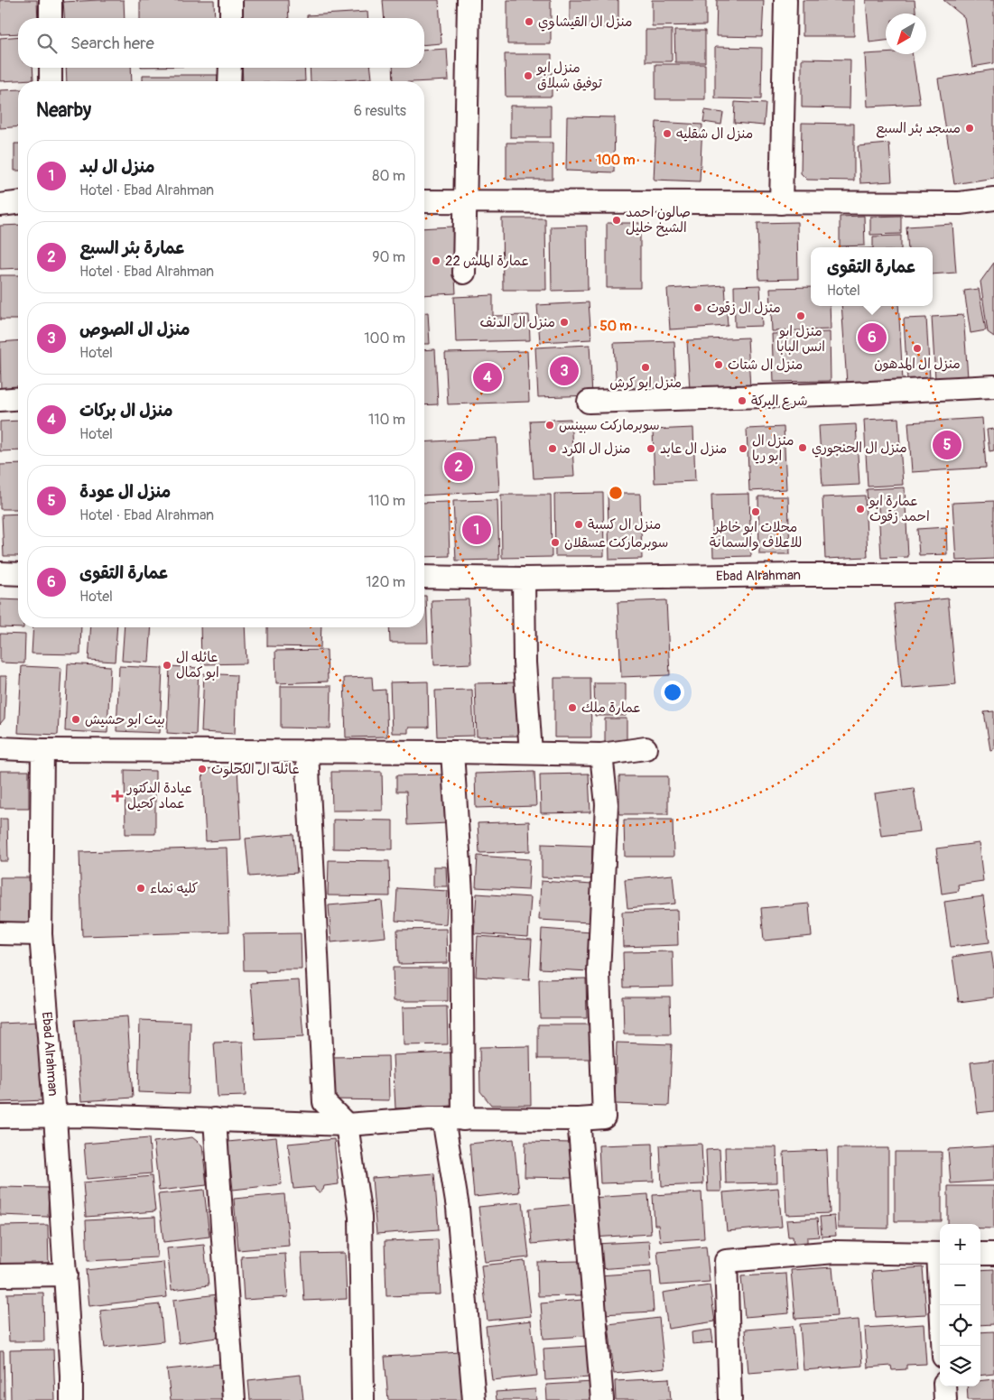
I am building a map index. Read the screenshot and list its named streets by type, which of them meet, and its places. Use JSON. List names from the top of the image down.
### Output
{
  "streets": {
    "street": ["Ebad Alrahman"]
  },
  "places": {
    "other": [
      "منزل ال القيشاوي",
      "منزل ابو توفيق شبلاق",
      "مسجد بئر السبع",
      "منزل ال شقليه",
      "صالون احمد الشيخ خليل",
      "عمارة الملش 22",
      "منزل ال زقوت",
      "منزل ابو انس البابا",
      "منزل ال الدنف",
      "منزل ال المدهون",
      "منزل ال شتات",
      "منزل ابو كرش",
      "شرع البركة",
      "سوبرماركت سبينس",
      "منزل ال الحنجوري",
      "منزل ال الكرد",
      "منزل ال عابد",
      "منزل ال ابو ريا",
      "عمارة ابو احمد زقوت",
      "محلات ابو خاطر للاعلاف والسمانة",
      "منزل ال كسبة",
      "سوبرماركت عسقلان",
      "عائله ال ابو كمال",
      "عمارة ملك",
      "بيت ابو حشيش",
      "عائله ال الكحلوت",
      "كليه نماء"
    ],
    "health": ["عيادة الدكتور عماد كحيل"]
  },
  "north": "bottom left",
  "page": {
    "search": "Search here",
    "heading": ["Nearby", "6 results"],
    "list": [
      {
        "mark": "1",
        "name": "منزل ال لبد",
        "note": "Hotel · Ebad Alrahman",
        "value": "80 m"
      },
      {
        "mark": "2",
        "name": "عمارة بئر السبع",
        "note": "Hotel · Ebad Alrahman",
        "value": "90 m"
      },
      {
        "mark": "3",
        "name": "منزل ال الصوص",
        "note": "Hotel",
        "value": "100 m"
      },
      {
        "mark": "4",
        "name": "منزل ال بركات",
        "note": "Hotel",
        "value": "110 m"
      },
      {
        "mark": "5",
        "name": "منزل ال عودة",
        "note": "Hotel · Ebad Alrahman",
        "value": "110 m"
      },
      {
        "mark": "6",
        "name": "عمارة التقوى",
        "note": "Hotel",
        "value": "120 m"
      }
    ],
    "popup": ["عمارة التقوى", "Hotel"],
    "pins": [
      "6",
      "3",
      "4",
      "5",
      "2",
      "1"
    ],
    "map_buttons": ["+", "−"]
  },
  "rings": ["100 m", "50 m"]
}
